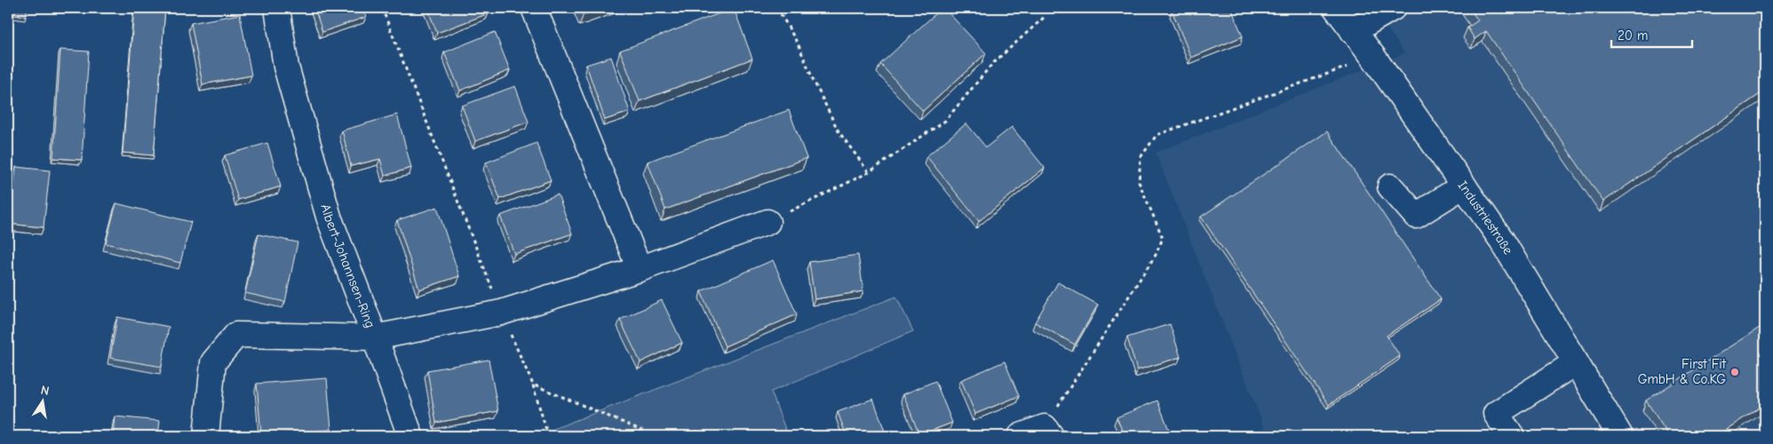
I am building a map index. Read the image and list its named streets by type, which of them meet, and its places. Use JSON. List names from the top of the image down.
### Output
{
  "streets": {
    "street": ["Industriestraße", "Albert-Johannsen-Ring"]
  },
  "places": ["First Fit GmbH & Co.KG"],
  "scale_bar": "20 m",
  "north": "top"
}
